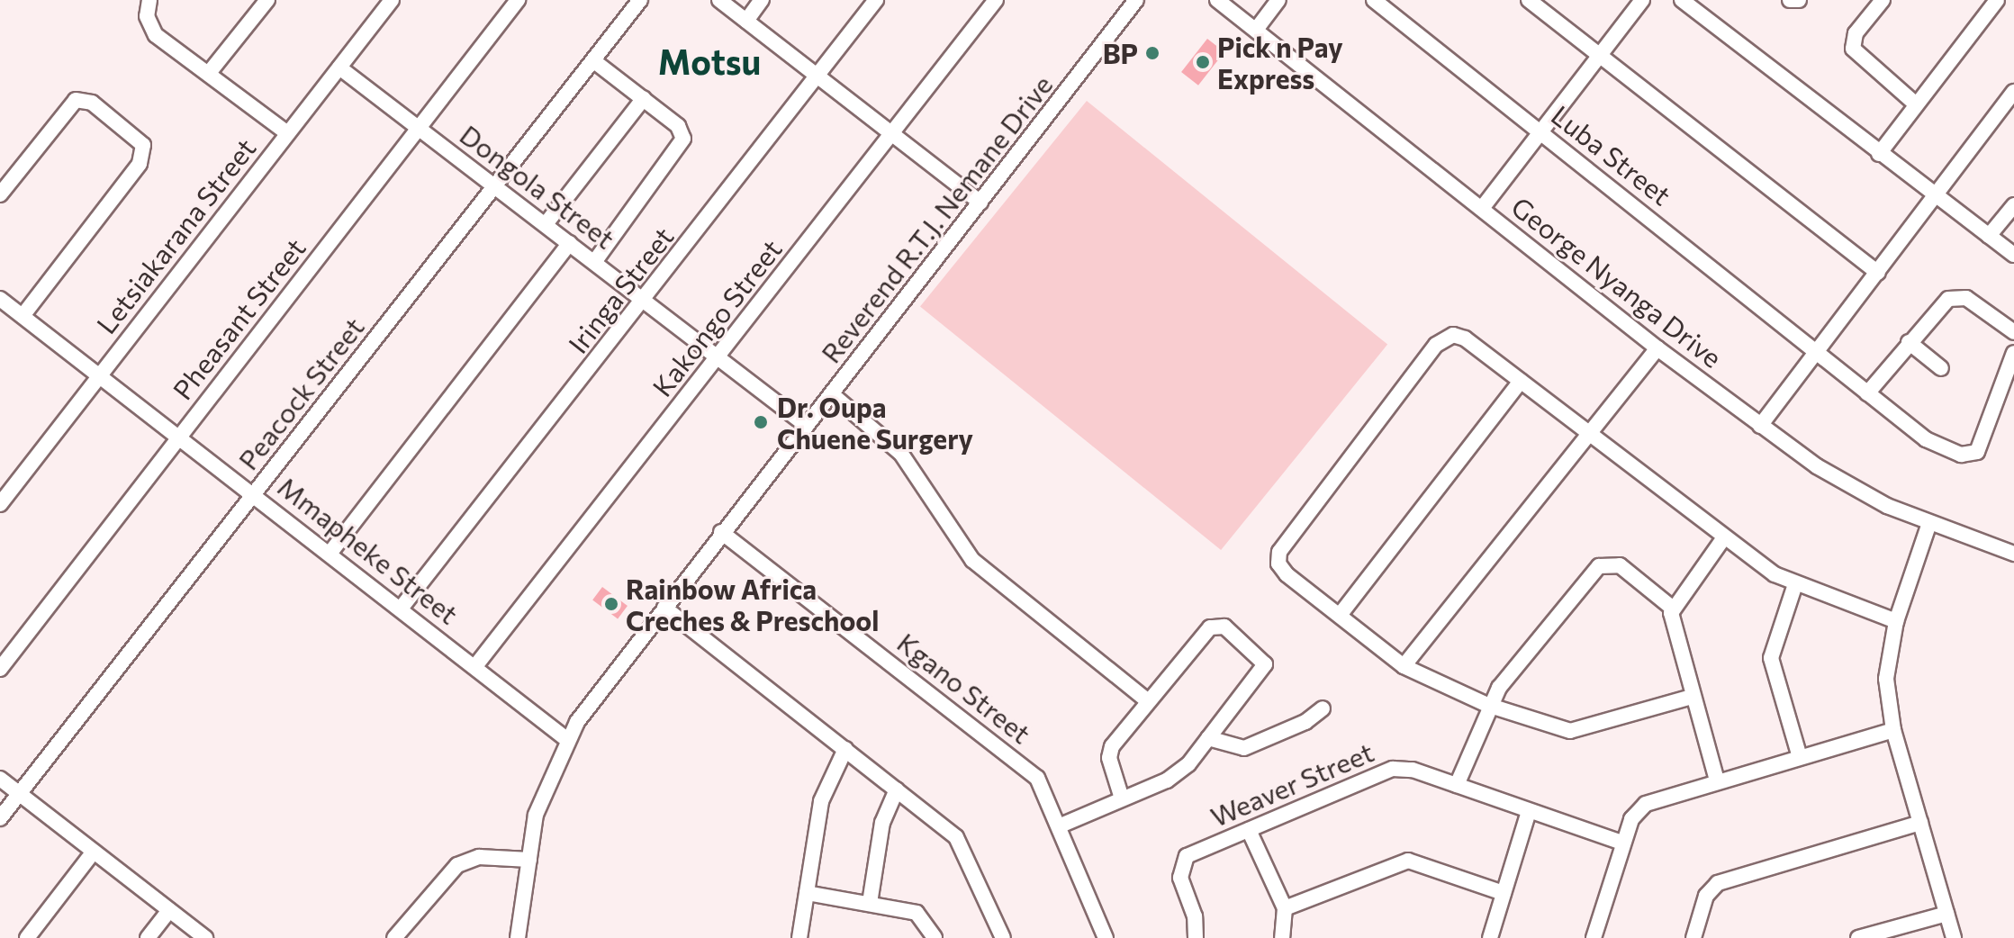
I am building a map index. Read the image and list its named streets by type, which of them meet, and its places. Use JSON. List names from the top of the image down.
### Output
{
  "streets": {
    "street": [
      "Luba Street",
      "Dongola Street",
      "Reverend R.T.J. Nemane Drive",
      "Letsiakarana Street",
      "George Nyanga Drive",
      "Iringa Street",
      "Kakongo Street",
      "Pheasant Street",
      "Peacock Street",
      "Mmapheke Street",
      "Kgano Street",
      "Weaver Street"
    ]
  },
  "crossings": [
    ["Dongola Street", "Reverend R.T.J. Nemane Drive"],
    ["Dongola Street", "Letsiakarana Street"],
    ["Dongola Street", "Iringa Street"],
    ["Dongola Street", "Kakongo Street"],
    ["Dongola Street", "Pheasant Street"],
    ["Dongola Street", "Peacock Street"],
    ["Reverend R.T.J. Nemane Drive", "Mmapheke Street"],
    ["Reverend R.T.J. Nemane Drive", "Kgano Street"],
    ["Letsiakarana Street", "Mmapheke Street"],
    ["Iringa Street", "Mmapheke Street"],
    ["Kakongo Street", "Mmapheke Street"],
    ["Pheasant Street", "Mmapheke Street"],
    ["Peacock Street", "Mmapheke Street"]
  ],
  "districts": ["Motsu"],
  "places": [
    "BP",
    "Pick n Pay Express",
    "Dr. Oupa Chuene Surgery",
    "Rainbow Africa Creches & Preschool"
  ]
}
